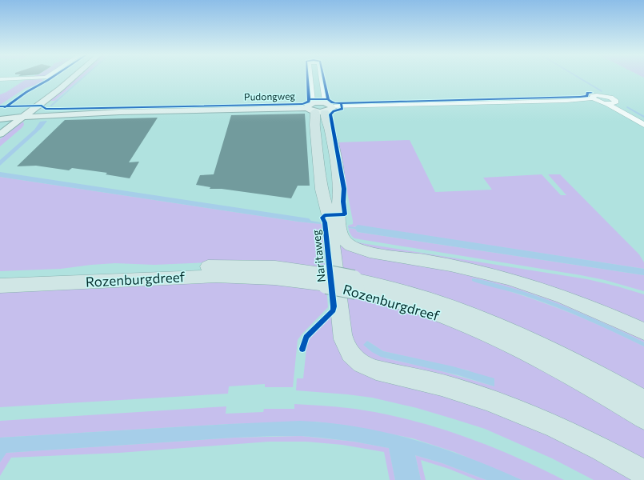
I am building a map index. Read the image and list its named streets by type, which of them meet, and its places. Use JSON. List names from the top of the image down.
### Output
{
  "streets": {
    "highway": ["Rozenburgdreef"],
    "main road": ["Pudongweg"],
    "cycle path": ["Naritaweg"]
  }
}
